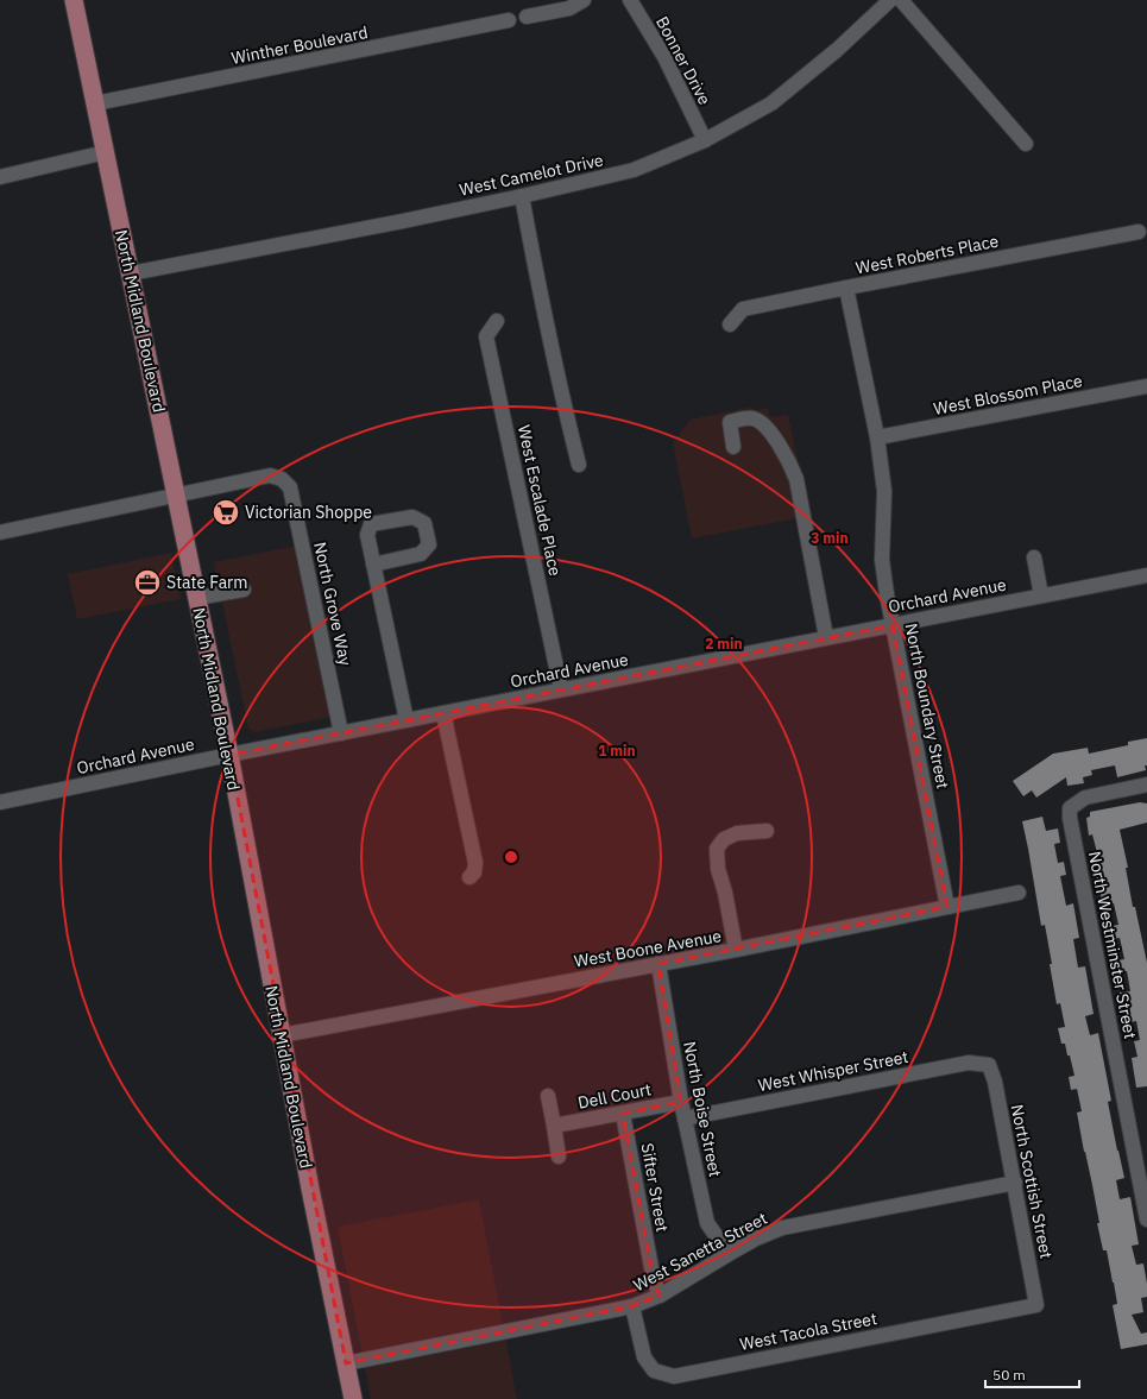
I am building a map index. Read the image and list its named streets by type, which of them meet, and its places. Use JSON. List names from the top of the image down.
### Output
{
  "streets": {
    "main road": ["North Midland Boulevard"],
    "street": [
      "Winther Boulevard",
      "Bonner Drive",
      "West Camelot Drive",
      "West Roberts Place",
      "West Blossom Place",
      "West Escalade Place",
      "Orchard Avenue",
      "North Grove Way",
      "North Boundary Street",
      "North Westminster Street",
      "West Boone Avenue",
      "West Whisper Street",
      "Dell Court",
      "North Boise Street",
      "North Scottish Street",
      "Sifter Street",
      "West Sanetta Street",
      "West Tacola Street"
    ]
  },
  "crossings": [
    ["Winther Boulevard", "North Midland Boulevard"],
    ["Bonner Drive", "West Camelot Drive"],
    ["West Camelot Drive", "North Midland Boulevard"],
    ["West Roberts Place", "North Boundary Street"],
    ["North Midland Boulevard", "Orchard Avenue"],
    ["North Midland Boulevard", "North Grove Way"],
    ["North Midland Boulevard", "West Boone Avenue"],
    ["North Midland Boulevard", "West Sanetta Street"],
    ["West Blossom Place", "North Boundary Street"],
    ["West Escalade Place", "Orchard Avenue"],
    ["Orchard Avenue", "North Grove Way"],
    ["Orchard Avenue", "North Boundary Street"],
    ["North Boundary Street", "West Boone Avenue"],
    ["West Boone Avenue", "North Boise Street"],
    ["West Whisper Street", "North Boise Street"],
    ["West Whisper Street", "North Scottish Street"],
    ["Dell Court", "North Boise Street"],
    ["Dell Court", "Sifter Street"],
    ["North Boise Street", "West Sanetta Street"],
    ["North Scottish Street", "West Sanetta Street"],
    ["North Scottish Street", "West Tacola Street"],
    ["Sifter Street", "West Sanetta Street"],
    ["West Sanetta Street", "West Tacola Street"]
  ],
  "places": {
    "supermarket": ["Victorian Shoppe"],
    "office": ["State Farm"]
  },
  "scale_bar": "50 m",
  "rings": ["3 min", "2 min", "1 min"]
}
